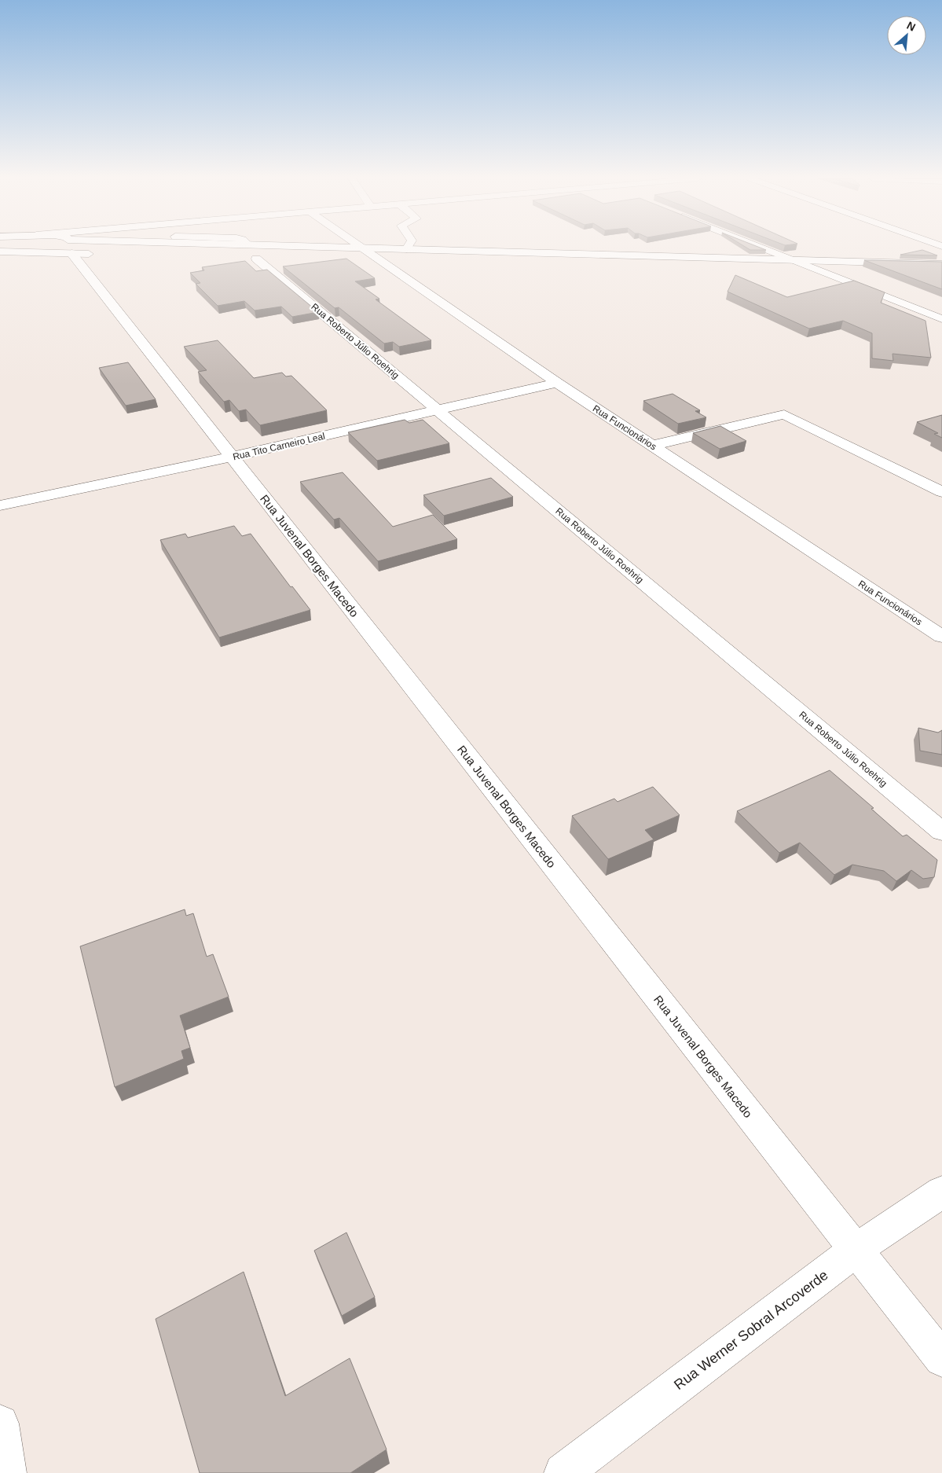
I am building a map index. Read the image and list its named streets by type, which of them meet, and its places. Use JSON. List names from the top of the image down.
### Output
{
  "streets": {
    "street": [
      "Rua Roberto Júlio Roehrig",
      "Rua Funcionários",
      "Rua Tito Carneiro Leal",
      "Rua Juvenal Borges Macedo",
      "Rua Werner Sobral Arcoverde"
    ]
  },
  "crossings": [
    ["Rua Roberto Júlio Roehrig", "Rua Tito Carneiro Leal"],
    ["Rua Funcionários", "Rua Tito Carneiro Leal"],
    ["Rua Tito Carneiro Leal", "Rua Juvenal Borges Macedo"],
    ["Rua Juvenal Borges Macedo", "Rua Werner Sobral Arcoverde"]
  ],
  "north": "top right"
}
